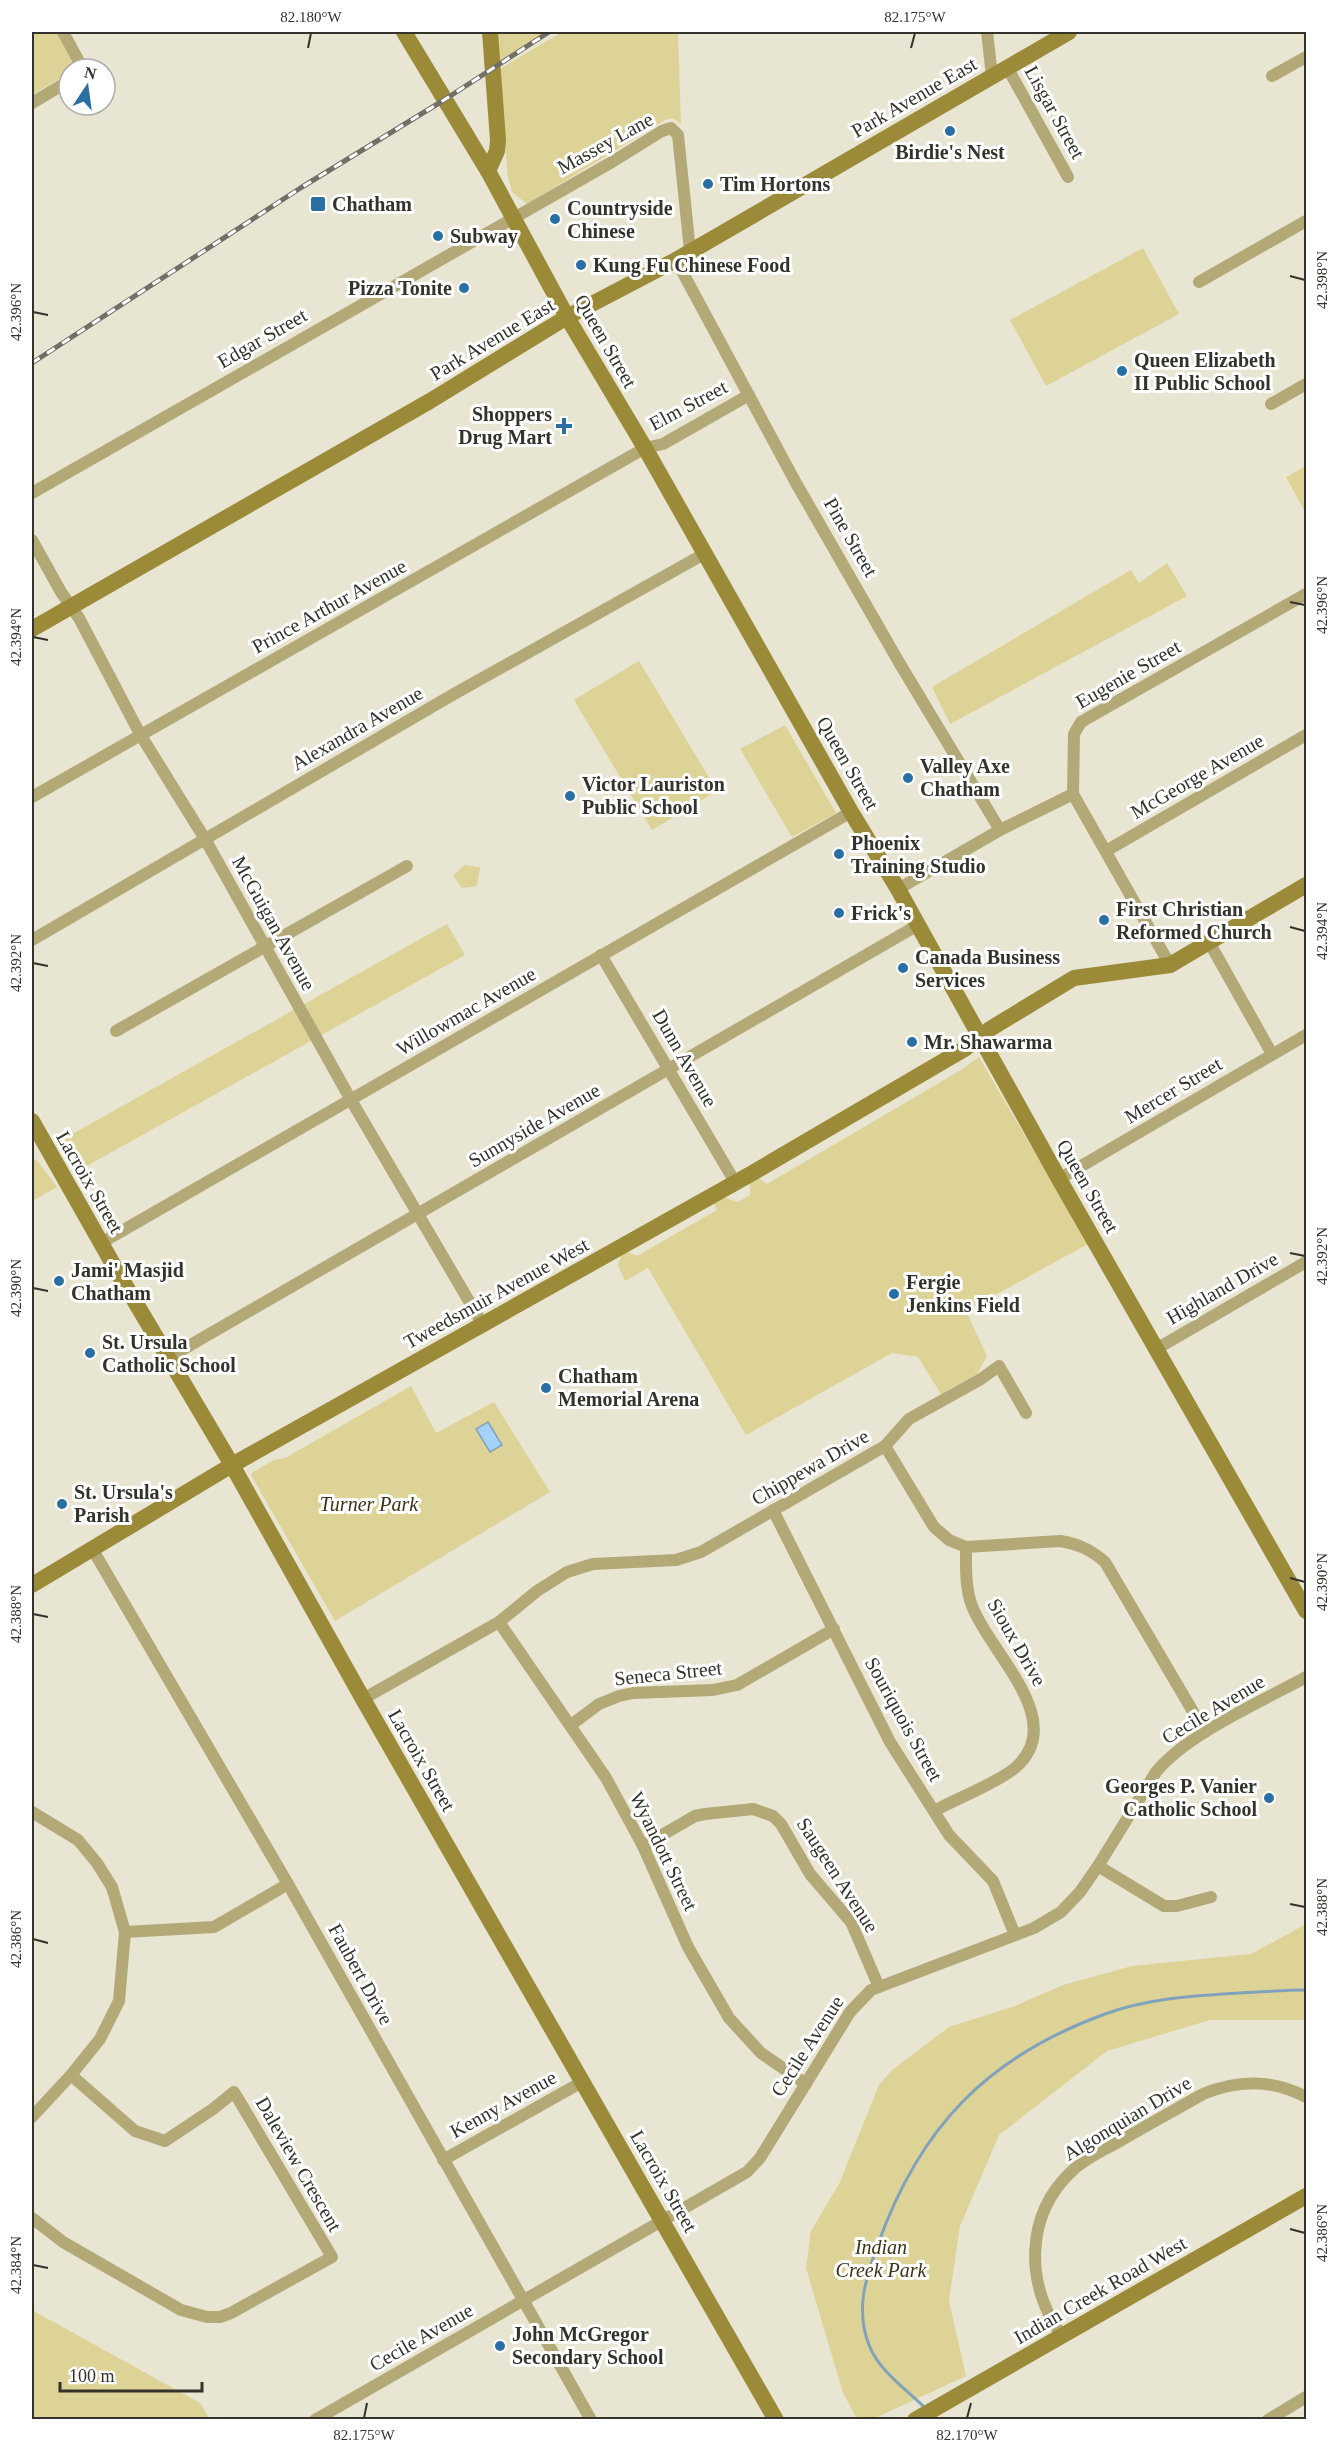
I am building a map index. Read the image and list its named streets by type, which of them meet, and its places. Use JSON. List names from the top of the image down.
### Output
{
  "streets": {
    "street": [
      "Park Avenue East",
      "Lisgar Street",
      "Massey Lane",
      "Edgar Street",
      "Queen Street",
      "Elm Street",
      "Pine Street",
      "Prince Arthur Avenue",
      "Eugenie Street",
      "Alexandra Avenue",
      "McGeorge Avenue",
      "McGuigan Avenue",
      "Willowmac Avenue",
      "Dunn Avenue",
      "Mercer Street",
      "Sunnyside Avenue",
      "Lacroix Street",
      "Highland Drive",
      "Tweedsmuir Avenue West",
      "Chippewa Drive",
      "Sioux Drive",
      "Seneca Street",
      "Cecile Avenue",
      "Souriquois Street",
      "Wyandott Street",
      "Saugeen Avenue",
      "Faubert Drive",
      "Kenny Avenue",
      "Algonquian Drive",
      "Daleview Crescent",
      "Indian Creek Road West"
    ]
  },
  "crossings": [
    ["Park Avenue East", "Lisgar Street"],
    ["Park Avenue East", "Massey Lane"],
    ["Park Avenue East", "Queen Street"],
    ["Park Avenue East", "Pine Street"],
    ["Park Avenue East", "McGuigan Avenue"],
    ["Massey Lane", "Edgar Street"],
    ["Massey Lane", "Queen Street"],
    ["Massey Lane", "Pine Street"],
    ["Edgar Street", "Queen Street"],
    ["Queen Street", "Elm Street"],
    ["Queen Street", "Prince Arthur Avenue"],
    ["Queen Street", "Alexandra Avenue"],
    ["Queen Street", "Willowmac Avenue"],
    ["Queen Street", "Mercer Street"],
    ["Queen Street", "Sunnyside Avenue"],
    ["Queen Street", "Highland Drive"],
    ["Queen Street", "Tweedsmuir Avenue West"],
    ["Elm Street", "Pine Street"],
    ["Elm Street", "Prince Arthur Avenue"],
    ["Prince Arthur Avenue", "McGuigan Avenue"],
    ["Alexandra Avenue", "McGuigan Avenue"],
    ["McGuigan Avenue", "Willowmac Avenue"],
    ["McGuigan Avenue", "Sunnyside Avenue"],
    ["McGuigan Avenue", "Tweedsmuir Avenue West"],
    ["Willowmac Avenue", "Dunn Avenue"],
    ["Willowmac Avenue", "Lacroix Street"],
    ["Dunn Avenue", "Sunnyside Avenue"],
    ["Dunn Avenue", "Tweedsmuir Avenue West"],
    ["Sunnyside Avenue", "Lacroix Street"],
    ["Lacroix Street", "Tweedsmuir Avenue West"],
    ["Lacroix Street", "Chippewa Drive"],
    ["Lacroix Street", "Cecile Avenue"],
    ["Lacroix Street", "Kenny Avenue"],
    ["Tweedsmuir Avenue West", "Faubert Drive"],
    ["Chippewa Drive", "Sioux Drive"],
    ["Chippewa Drive", "Souriquois Street"],
    ["Chippewa Drive", "Wyandott Street"],
    ["Sioux Drive", "Souriquois Street"],
    ["Seneca Street", "Souriquois Street"],
    ["Seneca Street", "Wyandott Street"],
    ["Cecile Avenue", "Souriquois Street"],
    ["Cecile Avenue", "Wyandott Street"],
    ["Cecile Avenue", "Saugeen Avenue"],
    ["Cecile Avenue", "Faubert Drive"],
    ["Wyandott Street", "Saugeen Avenue"],
    ["Faubert Drive", "Kenny Avenue"],
    ["Algonquian Drive", "Indian Creek Road West"]
  ],
  "parks": ["Turner Park", "Indian Creek Park"],
  "places": {
    "other": [
      "Birdie's Nest",
      "Tim Hortons",
      "Countryside Chinese",
      "Subway",
      "Kung Fu Chinese Food",
      "Pizza Tonite",
      "Queen Elizabeth II Public School",
      "Valley Axe Chatham",
      "Victor Lauriston Public School",
      "Phoenix Training Studio",
      "Frick's",
      "First Christian Reformed Church",
      "Canada Business Services",
      "Mr. Shawarma",
      "Jami' Masjid Chatham",
      "Fergie Jenkins Field",
      "St. Ursula Catholic School",
      "Chatham Memorial Arena",
      "St. Ursula's Parish",
      "Georges P. Vanier Catholic School",
      "John McGregor Secondary School"
    ],
    "transit": ["Chatham"],
    "health": ["Shoppers Drug Mart"]
  },
  "scale_bar": "100 m",
  "north": "top",
  "coordinates": [
    "82.180°W",
    "82.175°W",
    "42.398°N",
    "42.396°N",
    "42.394°N",
    "42.392°N",
    "42.390°N",
    "42.388°N",
    "42.386°N",
    "42.384°N",
    "82.170°W"
  ]
}
